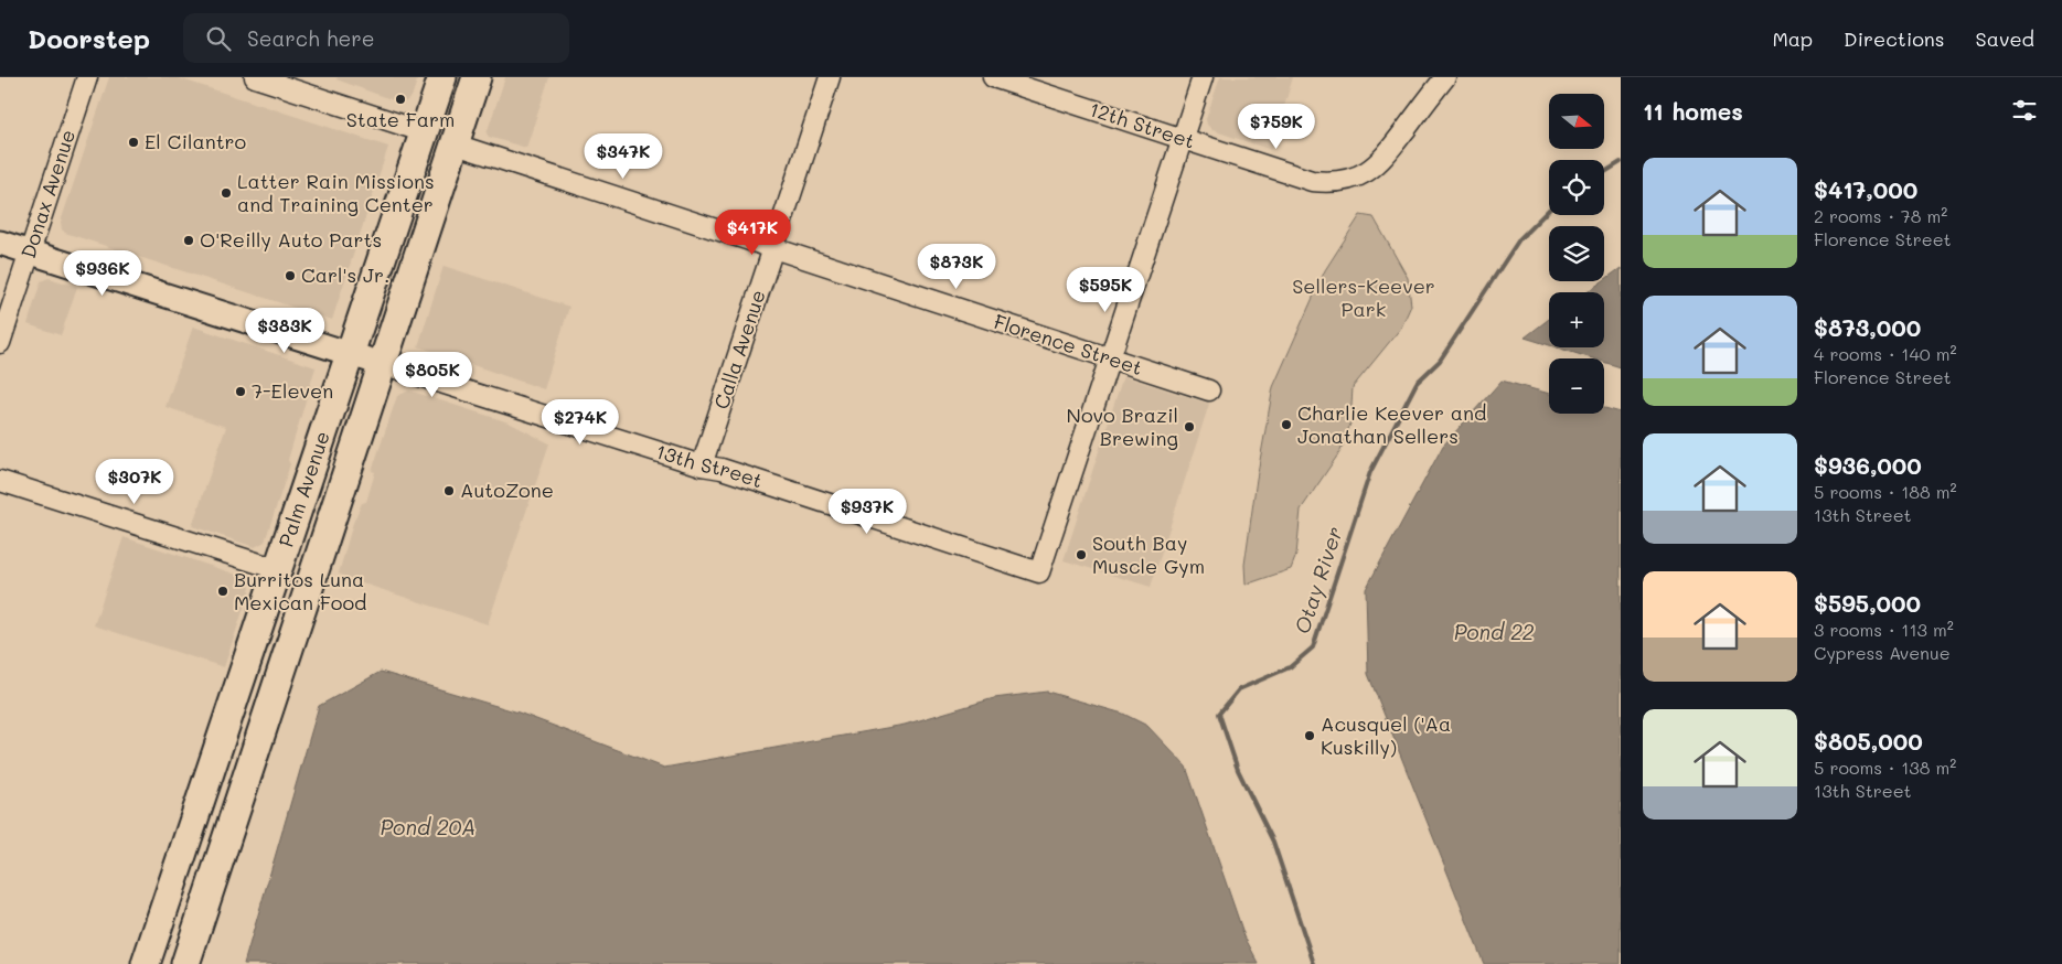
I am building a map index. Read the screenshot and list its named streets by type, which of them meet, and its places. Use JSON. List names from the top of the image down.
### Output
{
  "streets": {
    "highway": ["Palm Avenue"],
    "main road": ["13th Street"],
    "street": [
      "12th Street",
      "Donax Avenue",
      "Florence Street",
      "Calla Avenue"
    ]
  },
  "crossings": [
    ["Donax Avenue", "13th Street"],
    ["Florence Street", "Calla Avenue"],
    ["Florence Street", "13th Street"],
    ["Florence Street", "Palm Avenue"],
    ["Calla Avenue", "13th Street"],
    ["13th Street", "Palm Avenue"]
  ],
  "water": ["Otay River", "Pond 22", "Pond 20A"],
  "parks": ["Sellers-Keever Park"],
  "places": [
    "State Farm",
    "El Cilantro",
    "Latter Rain Missions and Training Center",
    "O'Reilly Auto Parts",
    "Carl's Jr.",
    "7-Eleven",
    "Charlie Keever and Jonathan Sellers",
    "Novo Brazil Brewing",
    "AutoZone",
    "South Bay Muscle Gym",
    "Burritos Luna Mexican Food",
    "Acusquel ('Aa Kuskilly)"
  ],
  "north": "right",
  "page": {
    "header": "Doorstep",
    "search": "Search here",
    "nav": ["Map", "Directions", "Saved"],
    "heading": "11 homes",
    "map_buttons": ["+", "−"],
    "price": [
      "$759K",
      "$347K",
      "$417K",
      "$873K",
      "$936K",
      "$595K",
      "$383K",
      "$805K",
      "$274K",
      "$307K",
      "$937K"
    ],
    "list": [
      {
        "name": "$417,000",
        "note": "2 rooms · 78 m² · Florence Street"
      },
      {
        "name": "$873,000",
        "note": "4 rooms · 140 m² · Florence Street"
      },
      {
        "name": "$936,000",
        "note": "5 rooms · 188 m² · 13th Street"
      },
      {
        "name": "$595,000",
        "note": "3 rooms · 113 m² · Cypress Avenue"
      },
      {
        "name": "$805,000",
        "note": "5 rooms · 138 m² · 13th Street"
      }
    ]
  }
}
